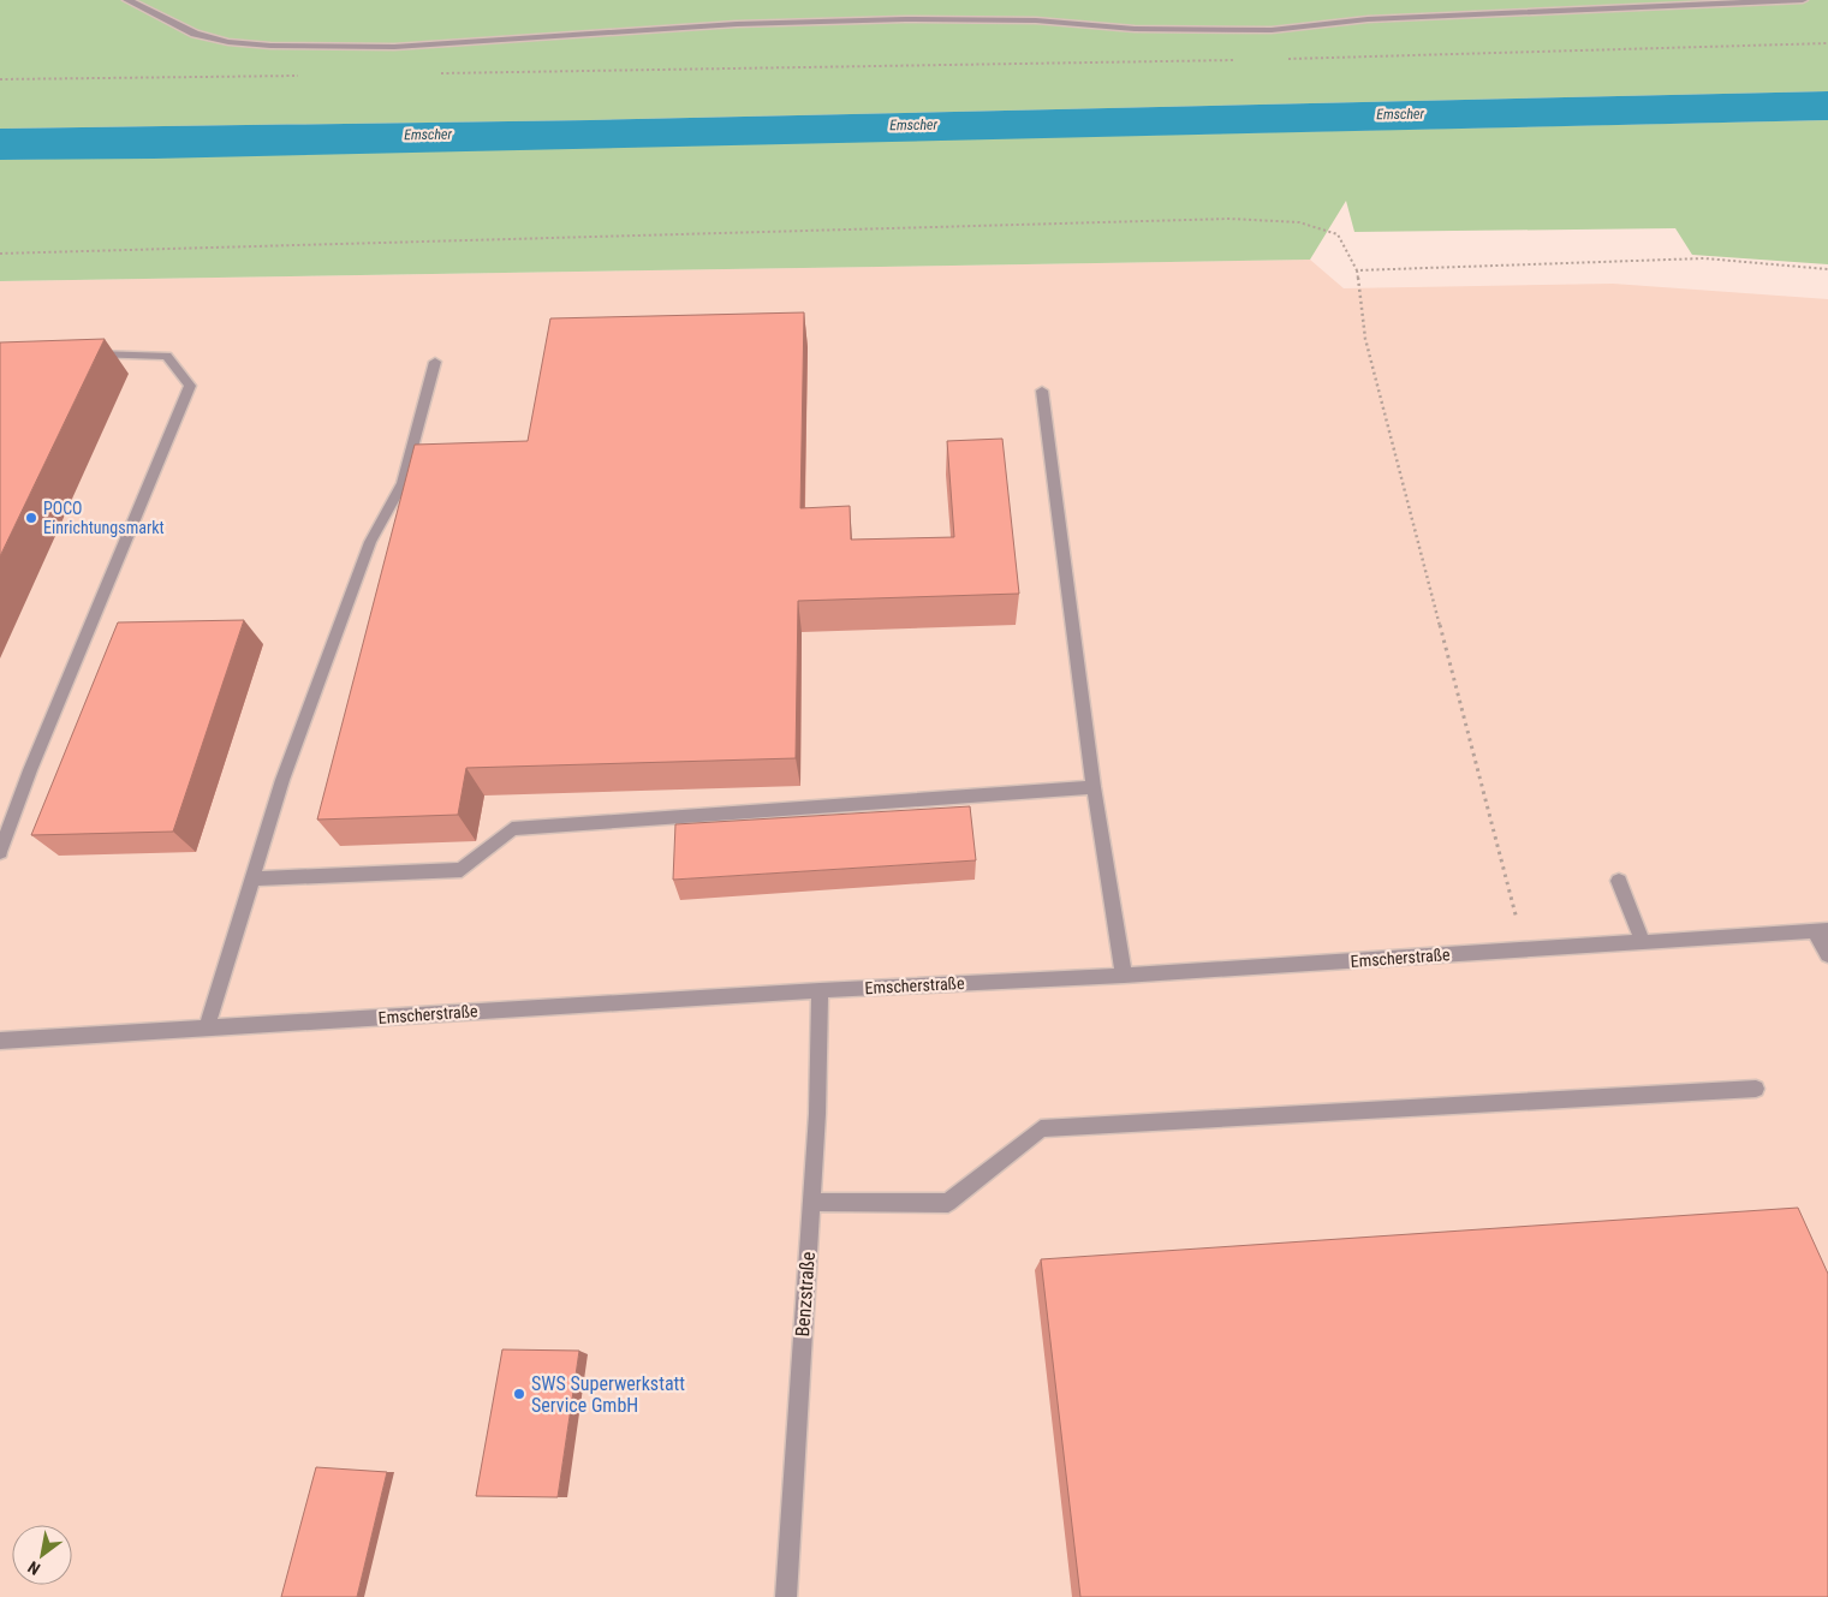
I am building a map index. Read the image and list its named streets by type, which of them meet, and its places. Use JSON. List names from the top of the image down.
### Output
{
  "streets": {
    "street": ["Emscherstraße", "Benzstraße"]
  },
  "crossings": [
    ["Emscherstraße", "Benzstraße"]
  ],
  "water": ["Emscher"],
  "places": ["POCO Einrichtungsmarkt", "SWS Superwerkstatt Service GmbH"],
  "north": "bottom left"
}
